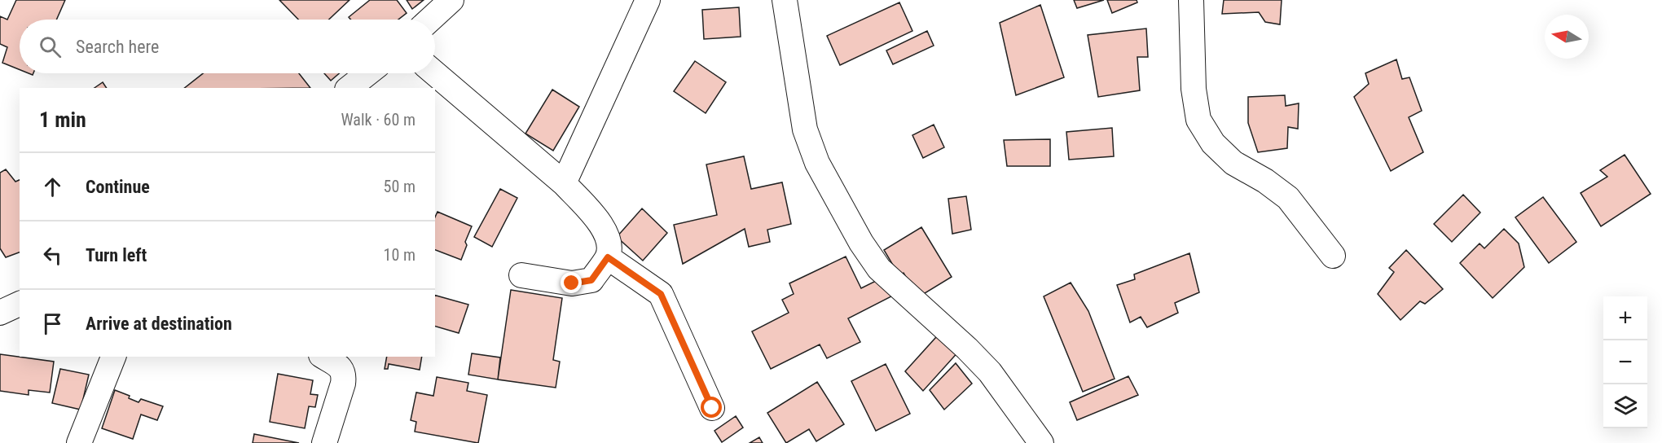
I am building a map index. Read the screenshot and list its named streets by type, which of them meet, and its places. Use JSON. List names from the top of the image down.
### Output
{
  "north": "left",
  "page": {
    "search": "Search here",
    "heading": ["1 min", "Walk · 60 m"],
    "list": [
      ["Continue", "50 m"],
      ["Turn left", "10 m"],
      "Arrive at destination"
    ],
    "map_buttons": ["+", "−"]
  }
}
